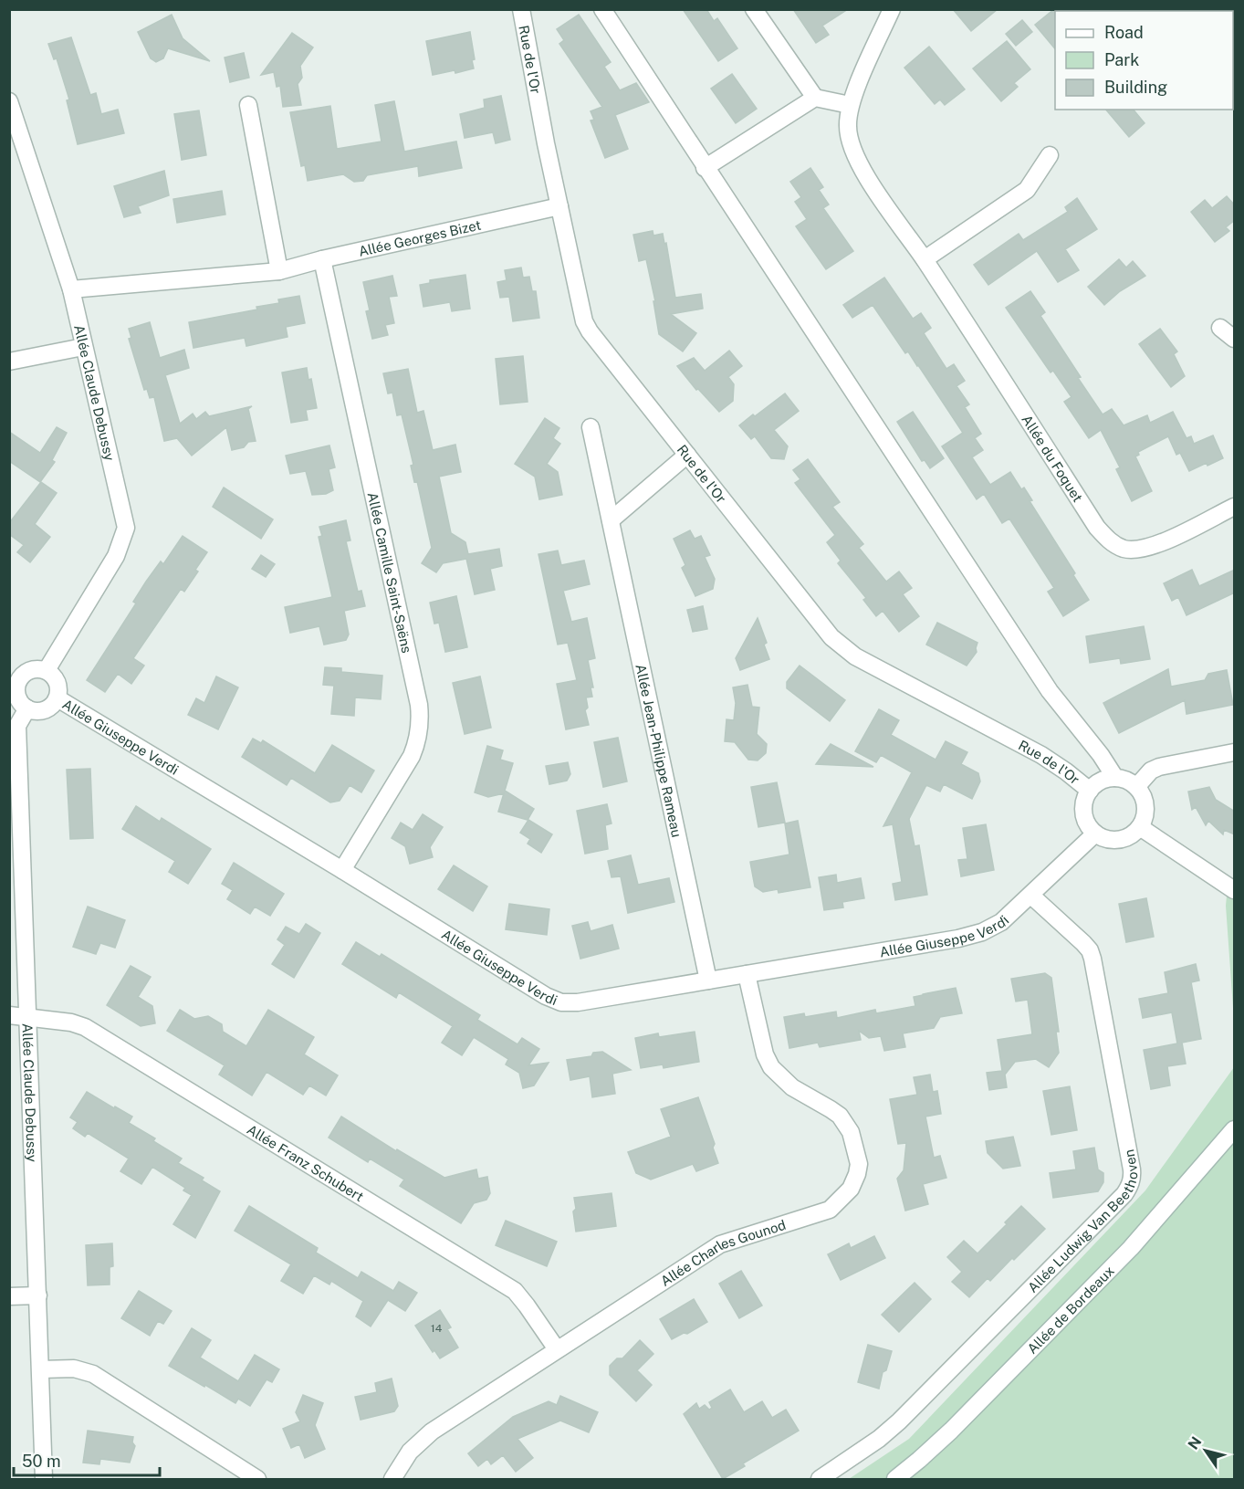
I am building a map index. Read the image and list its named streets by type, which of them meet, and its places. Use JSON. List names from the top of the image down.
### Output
{
  "streets": {
    "street": [
      "Rue de l'Or",
      "Allée Georges Bizet",
      "Allée Claude Debussy",
      "Allée du Foquet",
      "Allée Camille Saint-Saëns",
      "Allée Giuseppe Verdi",
      "Allée Jean-Philippe Rameau",
      "Allée Franz Schubert",
      "Allée Ludwig Van Beethoven",
      "Allée Charles Gounod",
      "Allée de Bordeaux"
    ]
  },
  "crossings": [
    ["Rue de l'Or", "Allée Georges Bizet"],
    ["Rue de l'Or", "Allée Giuseppe Verdi"],
    ["Allée Georges Bizet", "Allée Claude Debussy"],
    ["Allée Georges Bizet", "Allée Camille Saint-Saëns"],
    ["Allée Claude Debussy", "Allée Giuseppe Verdi"],
    ["Allée Claude Debussy", "Allée Franz Schubert"],
    ["Allée Camille Saint-Saëns", "Allée Giuseppe Verdi"],
    ["Allée Giuseppe Verdi", "Allée Jean-Philippe Rameau"],
    ["Allée Giuseppe Verdi", "Allée Ludwig Van Beethoven"],
    ["Allée Giuseppe Verdi", "Allée Charles Gounod"],
    ["Allée Franz Schubert", "Allée Charles Gounod"]
  ],
  "house_numbers": ["14"],
  "legend": ["Road", "Park", "Building"],
  "scale_bar": "50 m",
  "north": "top left"
}
